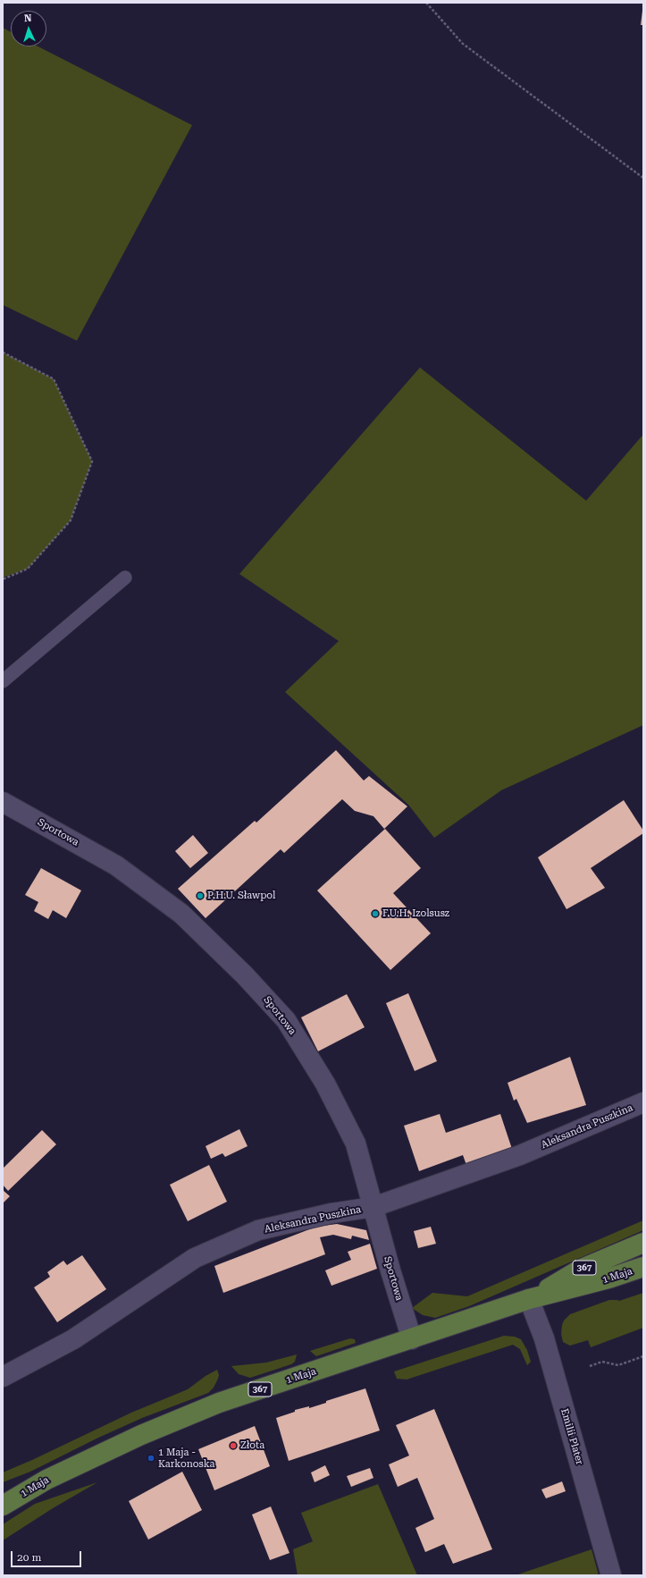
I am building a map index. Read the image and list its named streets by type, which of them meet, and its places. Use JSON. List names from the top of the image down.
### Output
{
  "streets": {
    "main road": ["367", "1 Maja"],
    "street": ["Sportowa", "Aleksandra Puszkina", "Emilii Plater"]
  },
  "crossings": [
    ["Sportowa", "Aleksandra Puszkina"],
    ["Sportowa", "1 Maja"],
    ["1 Maja", "Emilii Plater"]
  ],
  "places": [
    "P.H.U. Sławpol",
    "F.U.H. Izolsusz",
    "Złota",
    "1 Maja - Karkonoska"
  ],
  "scale_bar": "20 m",
  "north": "top"
}
